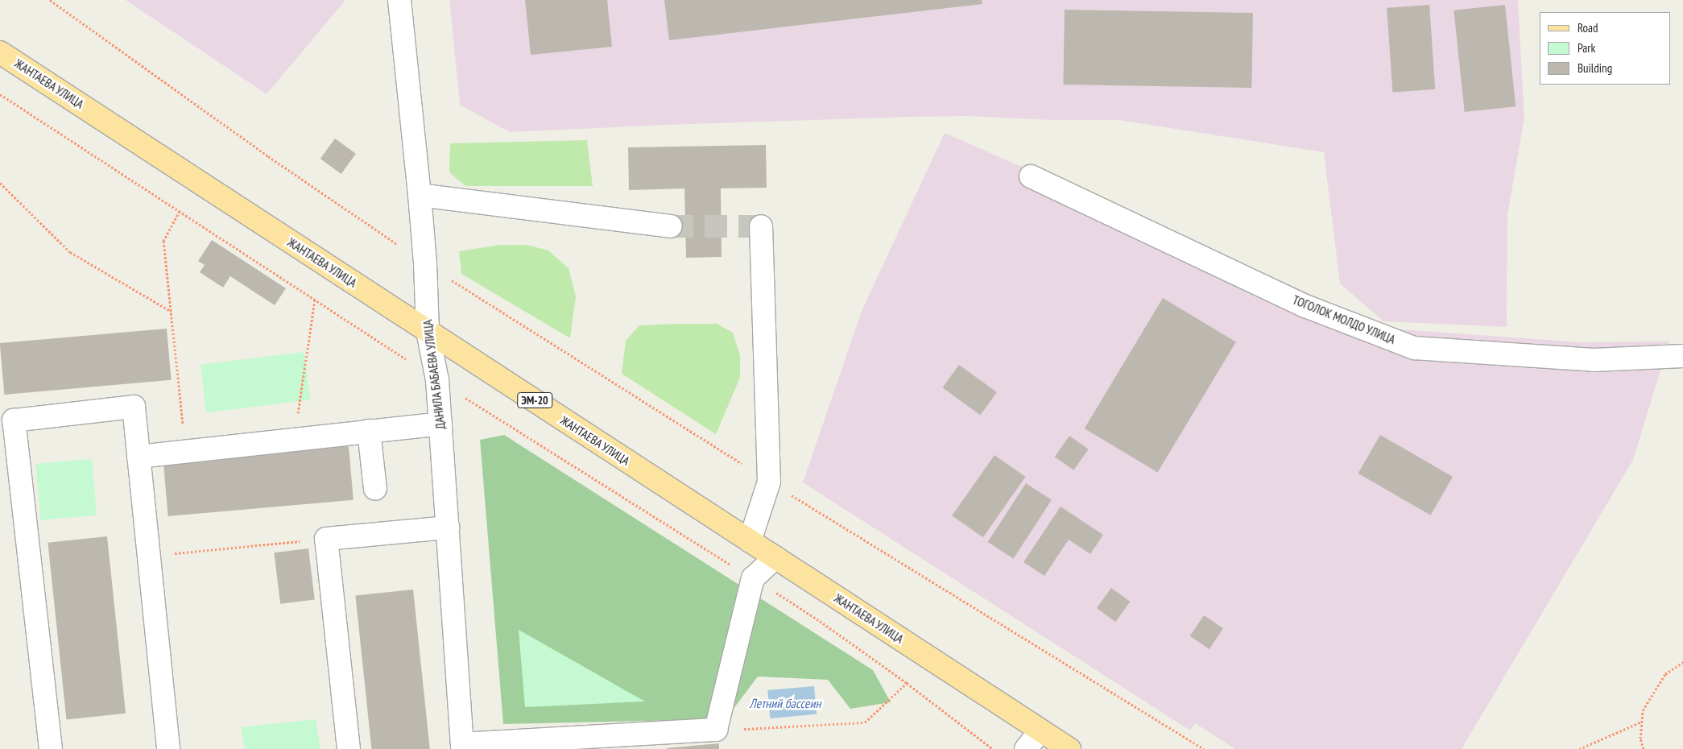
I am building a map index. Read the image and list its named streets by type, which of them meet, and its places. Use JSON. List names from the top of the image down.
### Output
{
  "streets": {
    "main road": ["ЖАНТАЕВА УЛИЦА", "ЭМ-20"],
    "street": ["ТОГОЛОК МОЛДО УЛИЦА", "ДАНИЛА БАБАЕВА УЛИЦА"]
  },
  "crossings": [
    ["ЖАНТАЕВА УЛИЦА", "ДАНИЛА БАБАЕВА УЛИЦА"]
  ],
  "water": ["Летний бассеин"],
  "legend": ["Road", "Park", "Building"]
}
